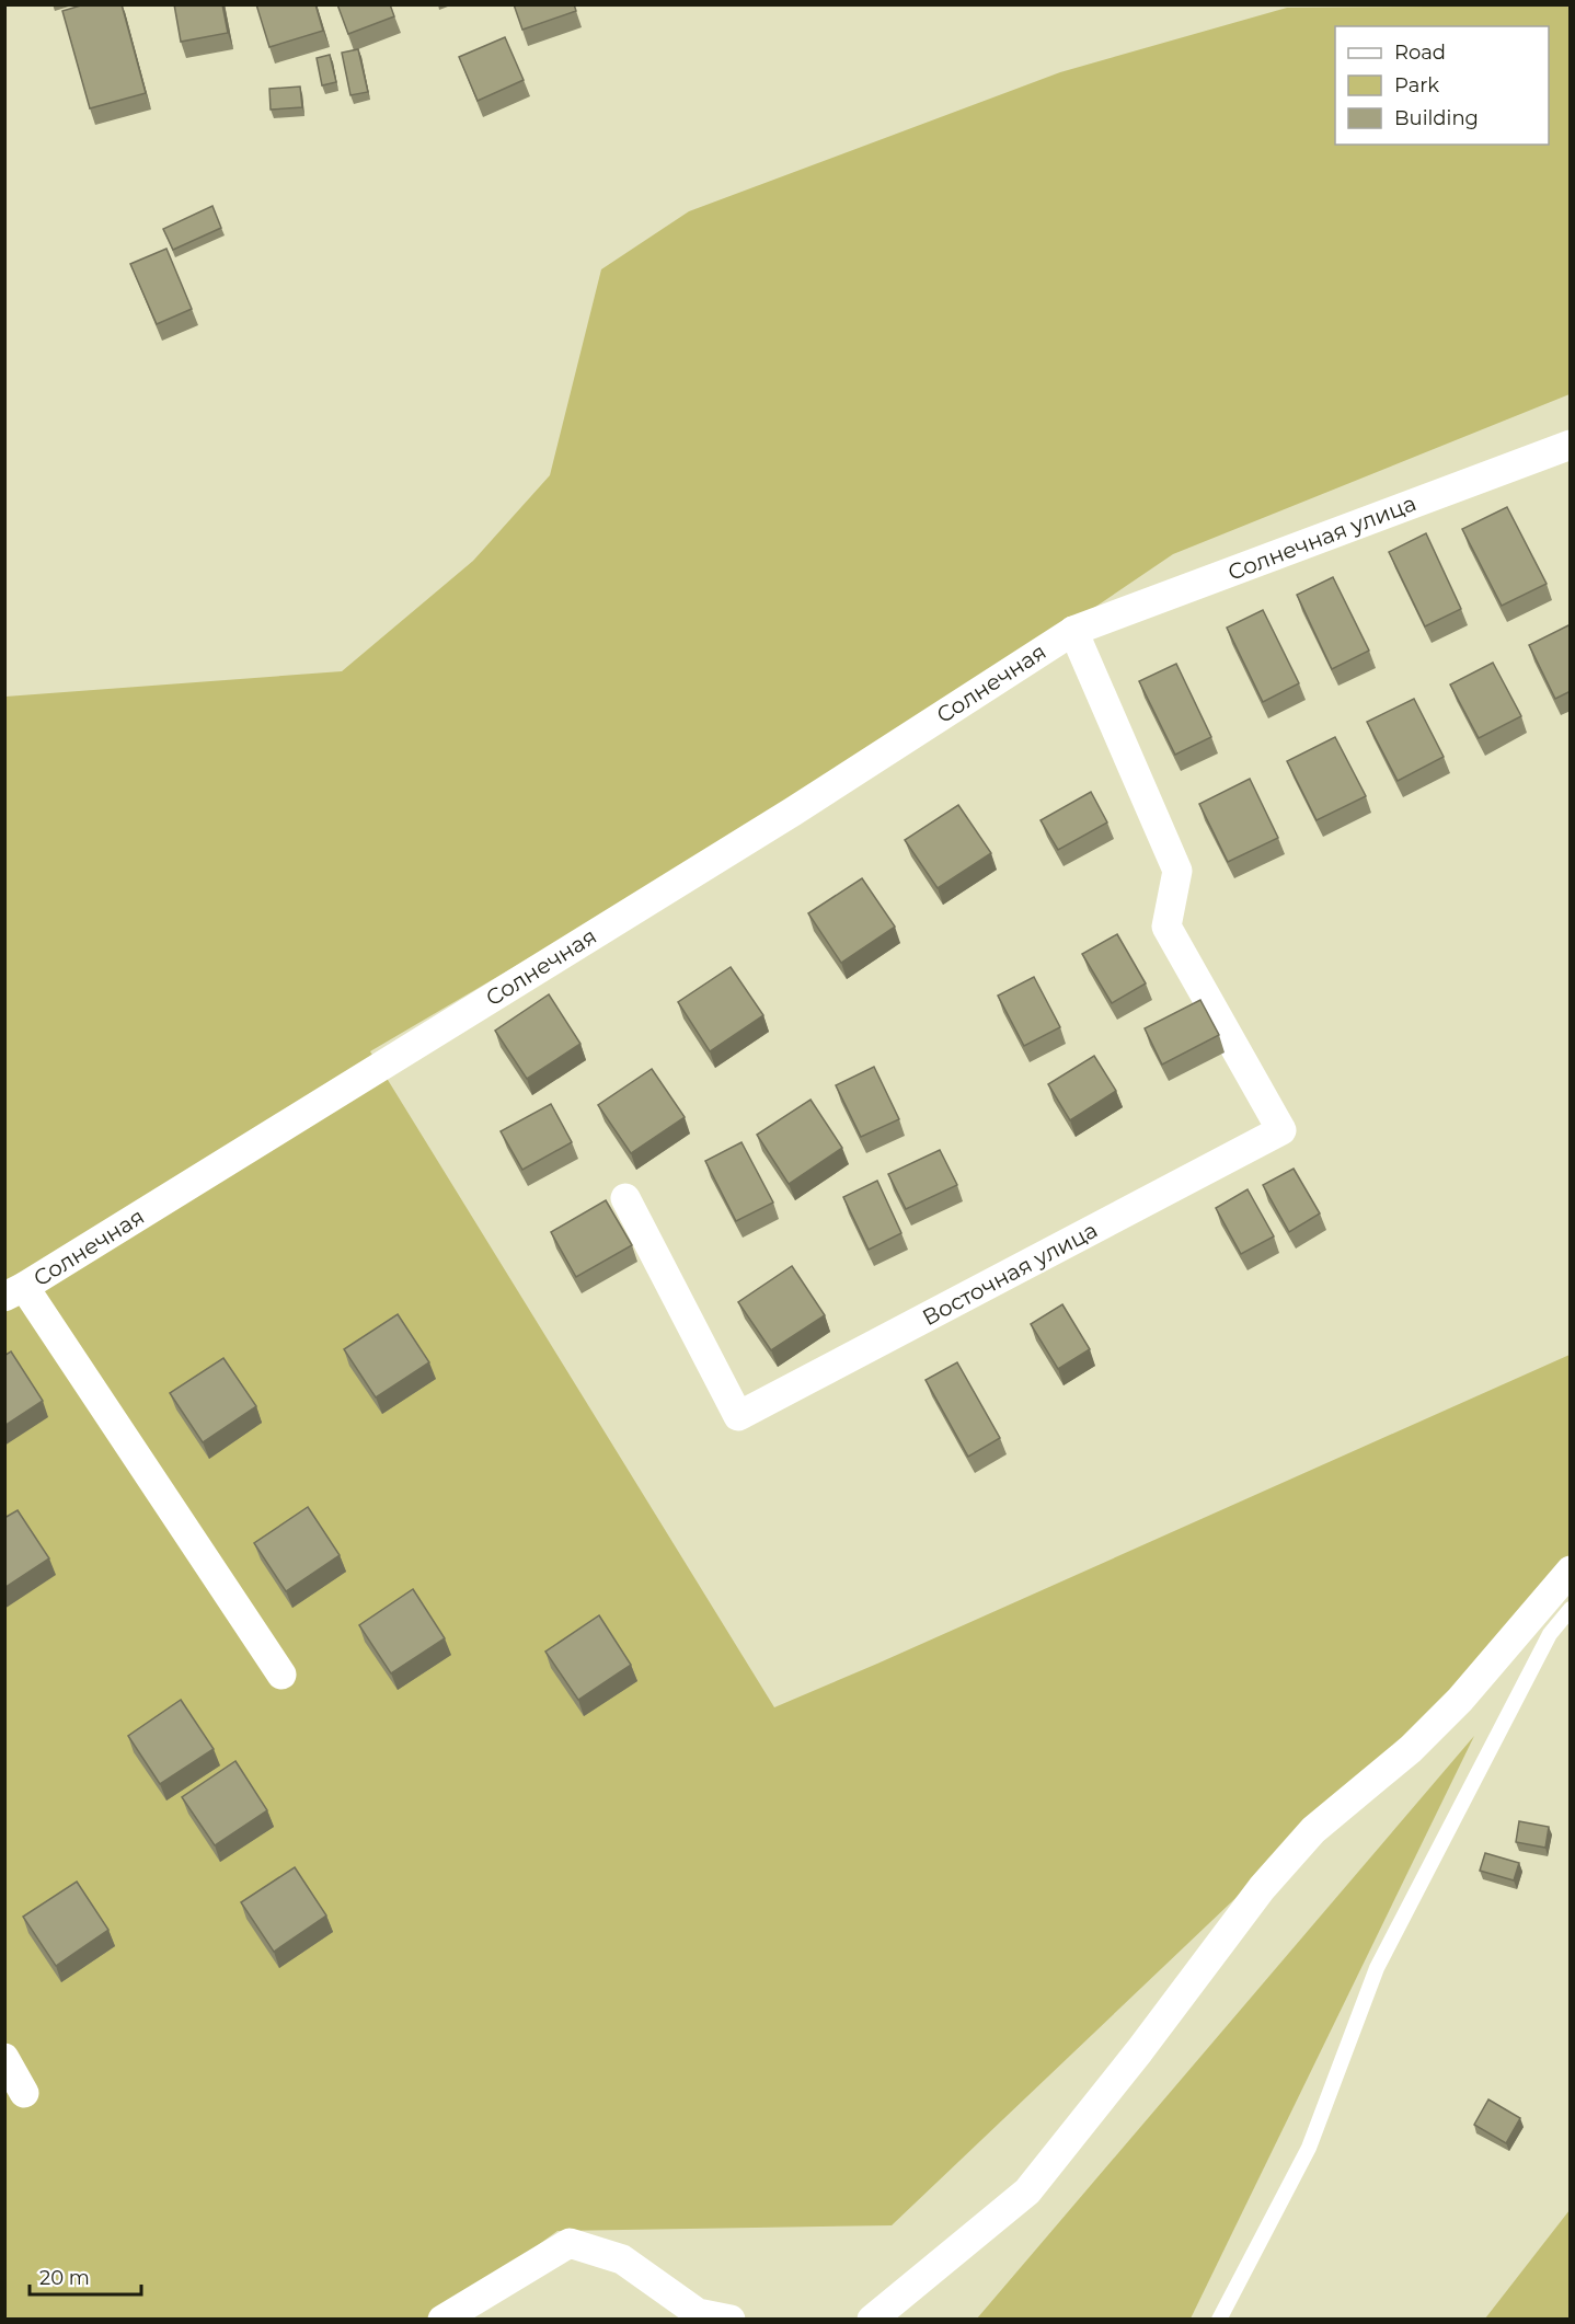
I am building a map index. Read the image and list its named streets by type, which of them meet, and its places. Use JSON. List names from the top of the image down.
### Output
{
  "streets": {
    "street": ["Солнечная улица", "Солнечная", "Восточная улица"]
  },
  "crossings": [
    ["Солнечная улица", "Солнечная"],
    ["Солнечная улица", "Восточная улица"],
    ["Солнечная", "Восточная улица"]
  ],
  "legend": ["Road", "Park", "Building"],
  "scale_bar": "20 m"
}
